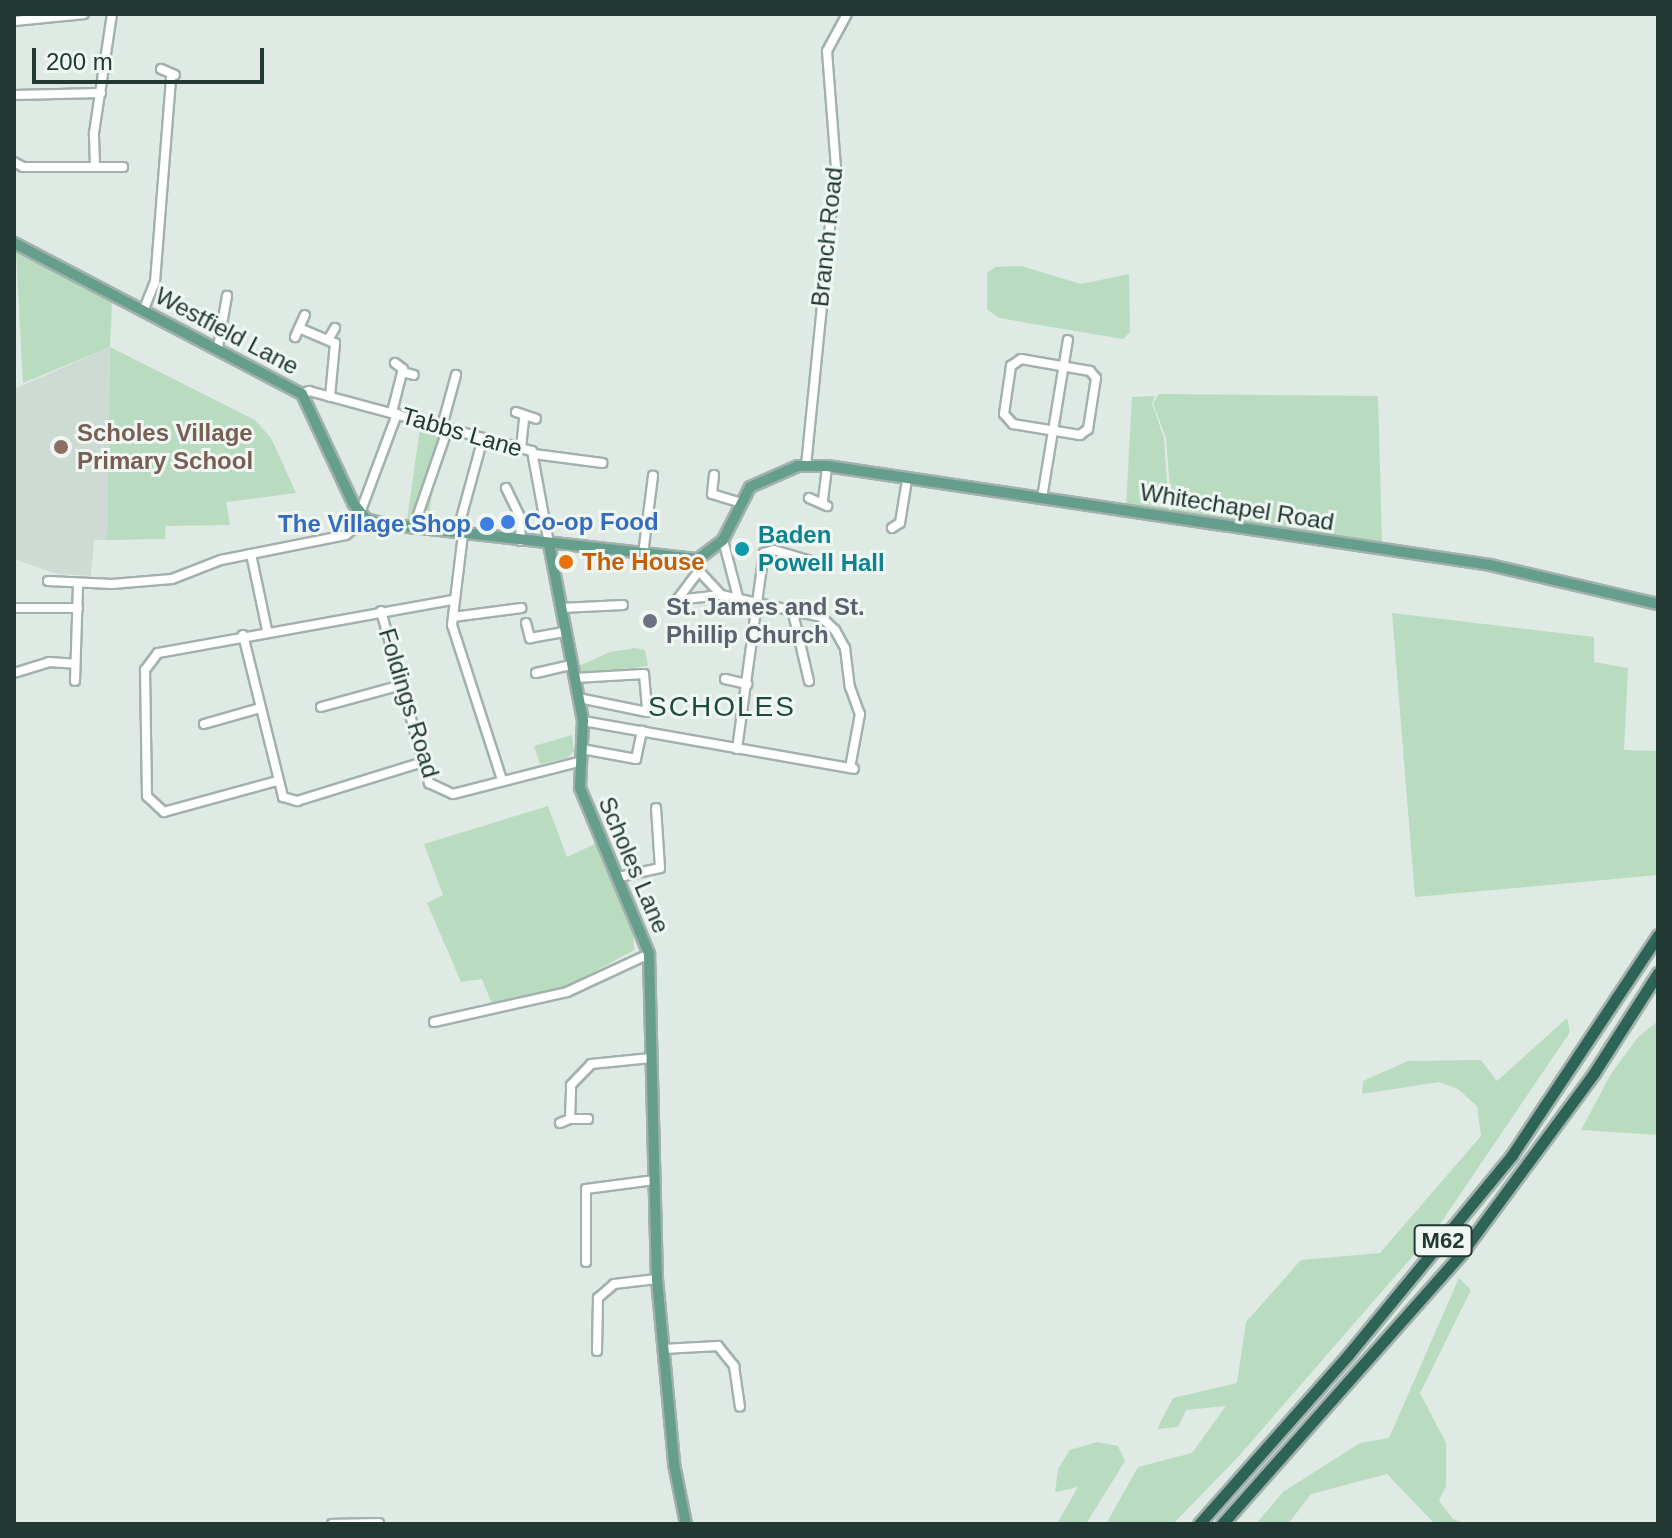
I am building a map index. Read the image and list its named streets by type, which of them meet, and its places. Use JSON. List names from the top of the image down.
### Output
{
  "streets": {
    "highway": ["M62"],
    "main road": ["Westfield Lane", "Whitechapel Road", "Scholes Lane"],
    "street": ["Branch Road", "Tabbs Lane", "Foldings Road"]
  },
  "crossings": [
    ["Branch Road", "Whitechapel Road"],
    ["Westfield Lane", "Tabbs Lane"],
    ["Tabbs Lane", "Scholes Lane"],
    ["Foldings Road", "Scholes Lane"]
  ],
  "districts": ["SCHOLES"],
  "places": [
    "Scholes Village Primary School",
    "Co-op Food",
    "The Village Shop",
    "Baden Powell Hall",
    "The House",
    "St. James and St. Phillip Church"
  ],
  "scale_bar": "200 m"
}
